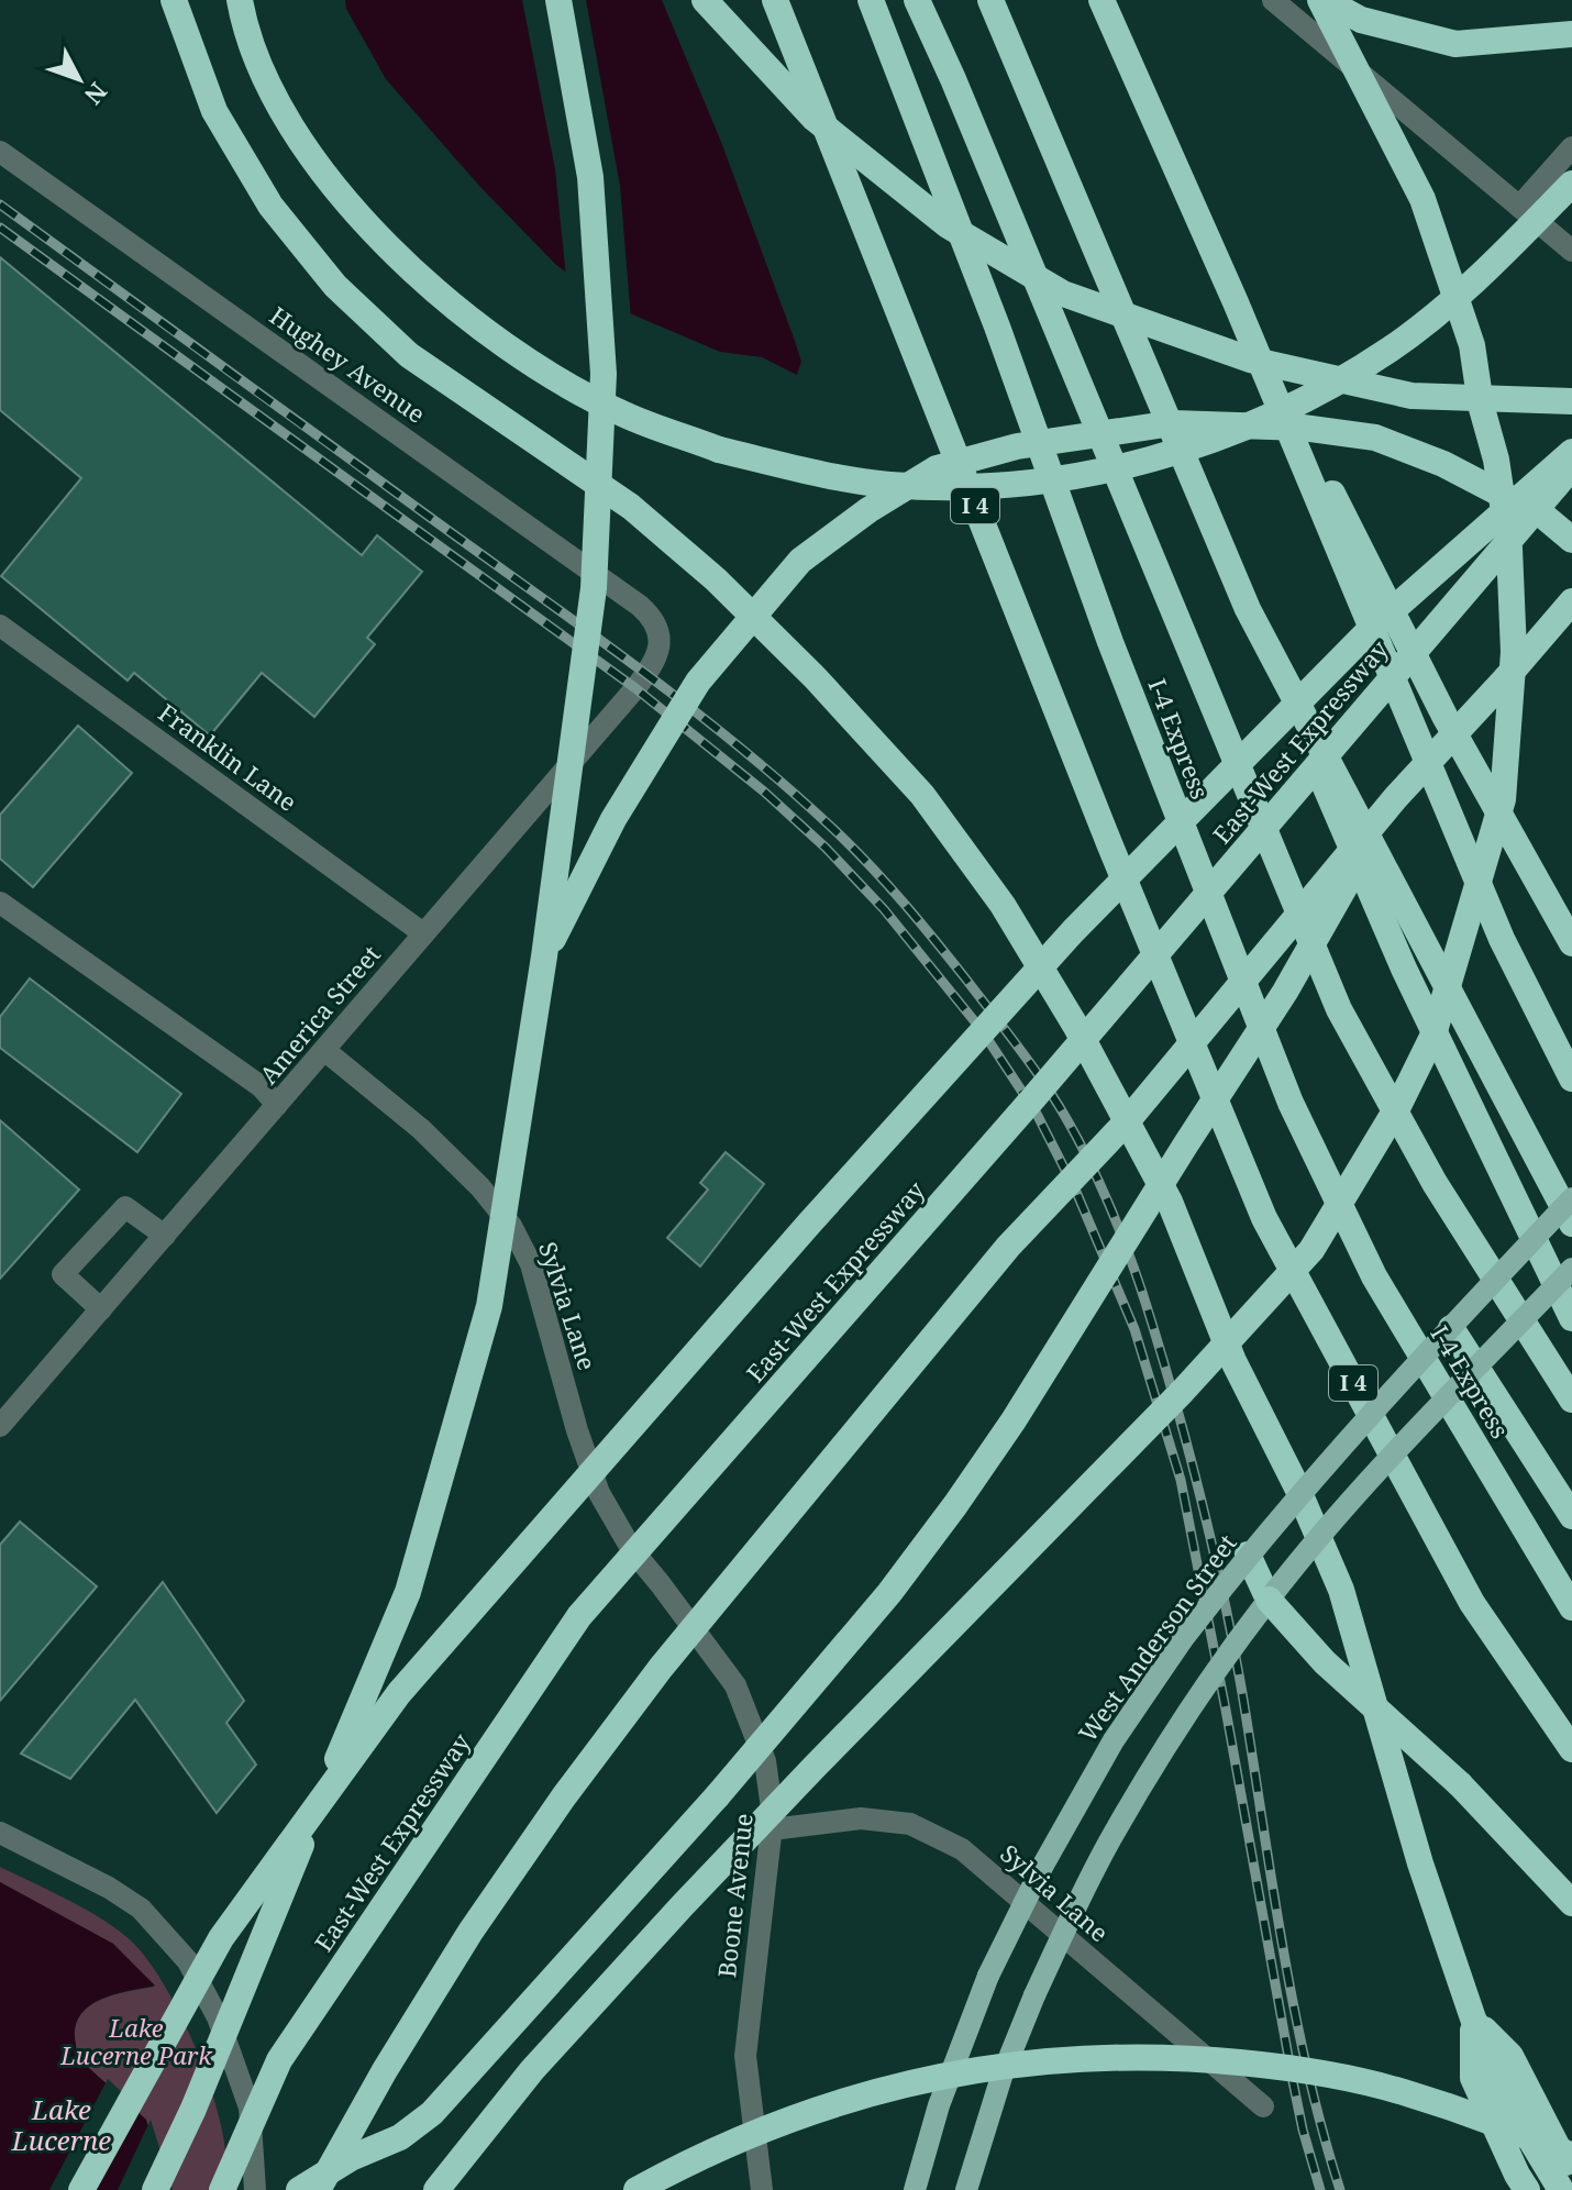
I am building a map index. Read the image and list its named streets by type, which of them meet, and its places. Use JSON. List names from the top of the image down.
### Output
{
  "streets": {
    "highway": ["I 4", "I-4 Express", "East-West Expressway"],
    "main road": ["West Anderson Street"],
    "street": [
      "Hughey Avenue",
      "Franklin Lane",
      "America Street",
      "Sylvia Lane",
      "Boone Avenue"
    ]
  },
  "crossings": [
    ["Hughey Avenue", "America Street"],
    ["Franklin Lane", "America Street"],
    ["America Street", "Sylvia Lane"],
    ["Sylvia Lane", "Boone Avenue"]
  ],
  "water": ["Lake Lucerne"],
  "parks": ["Lake Lucerne Park"],
  "north": "bottom right"
}
